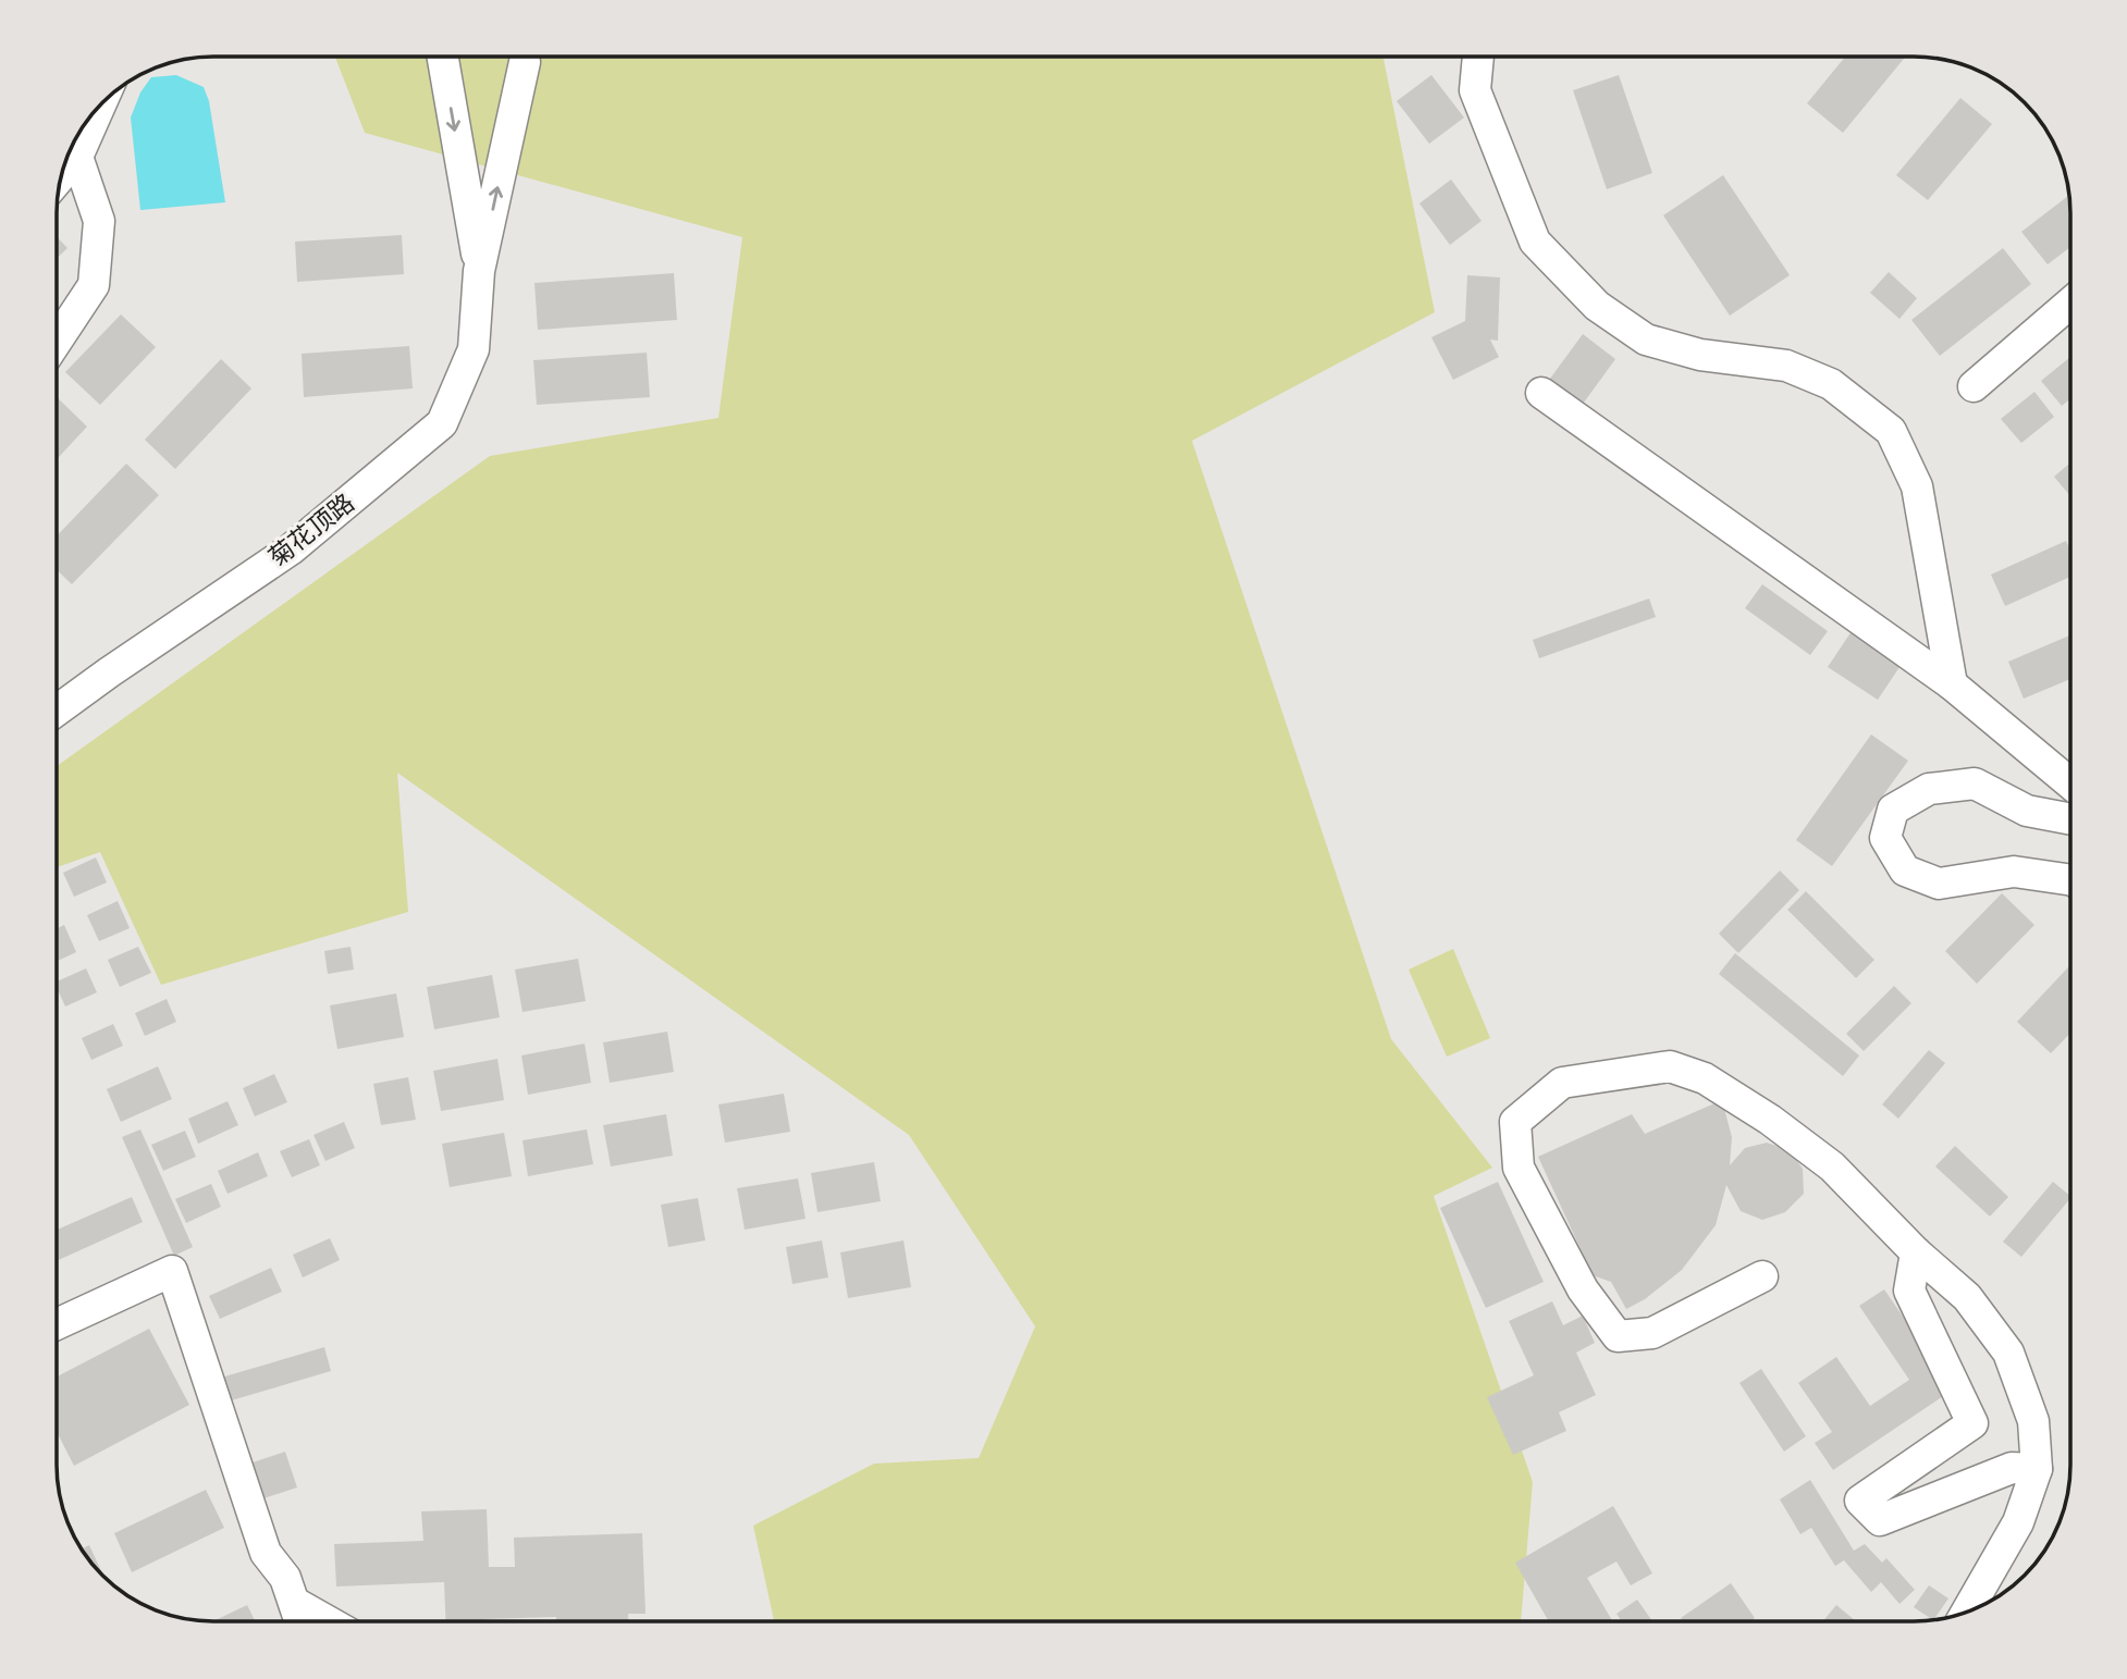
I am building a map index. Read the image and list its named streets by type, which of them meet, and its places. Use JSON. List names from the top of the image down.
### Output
{
  "streets": {
    "street": ["菊花顶路"]
  }
}
